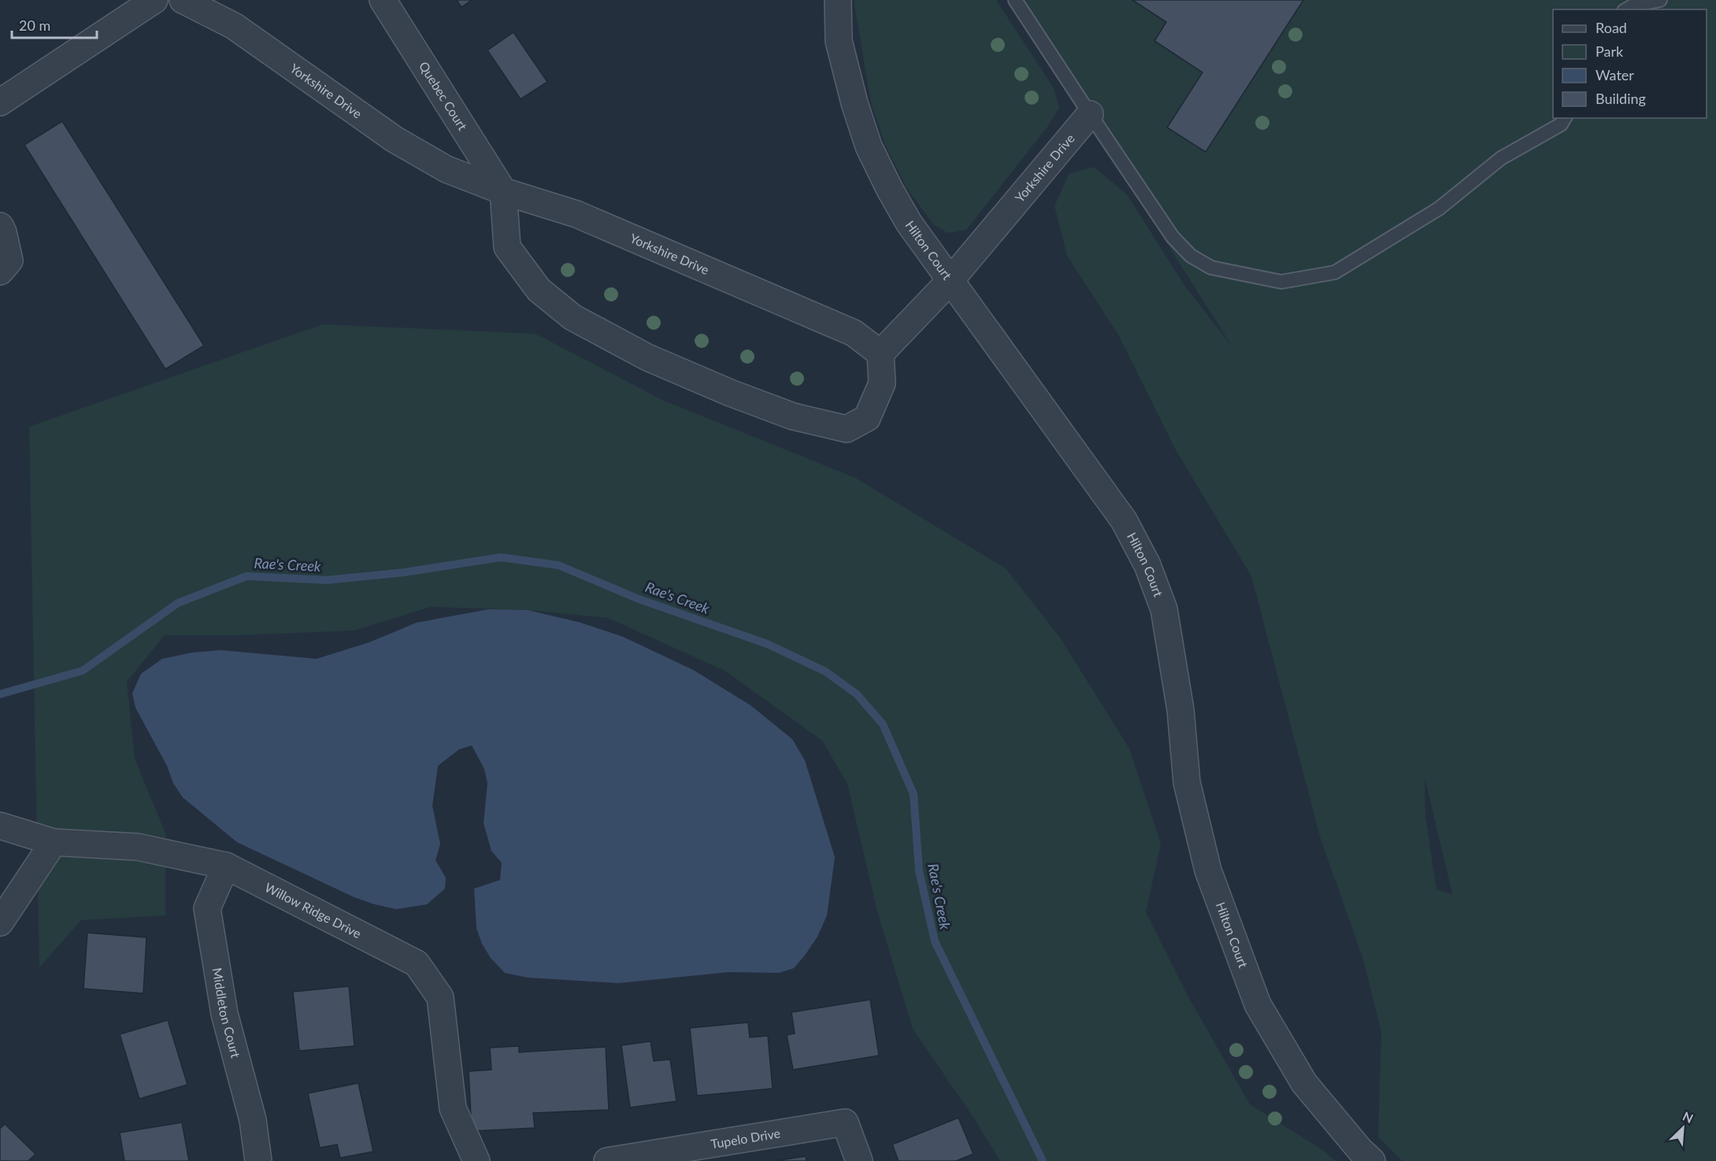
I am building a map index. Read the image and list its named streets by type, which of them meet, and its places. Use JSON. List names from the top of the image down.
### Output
{
  "streets": {
    "street": [
      "Yorkshire Drive",
      "Quebec Court",
      "Hilton Court",
      "Willow Ridge Drive",
      "Middleton Court",
      "Tupelo Drive"
    ]
  },
  "crossings": [
    ["Yorkshire Drive", "Quebec Court"],
    ["Yorkshire Drive", "Hilton Court"],
    ["Willow Ridge Drive", "Middleton Court"]
  ],
  "water": ["Rae's Creek"],
  "legend": [
    "Road",
    "Park",
    "Water",
    "Building"
  ],
  "scale_bar": "20 m",
  "north": "top right"
}
